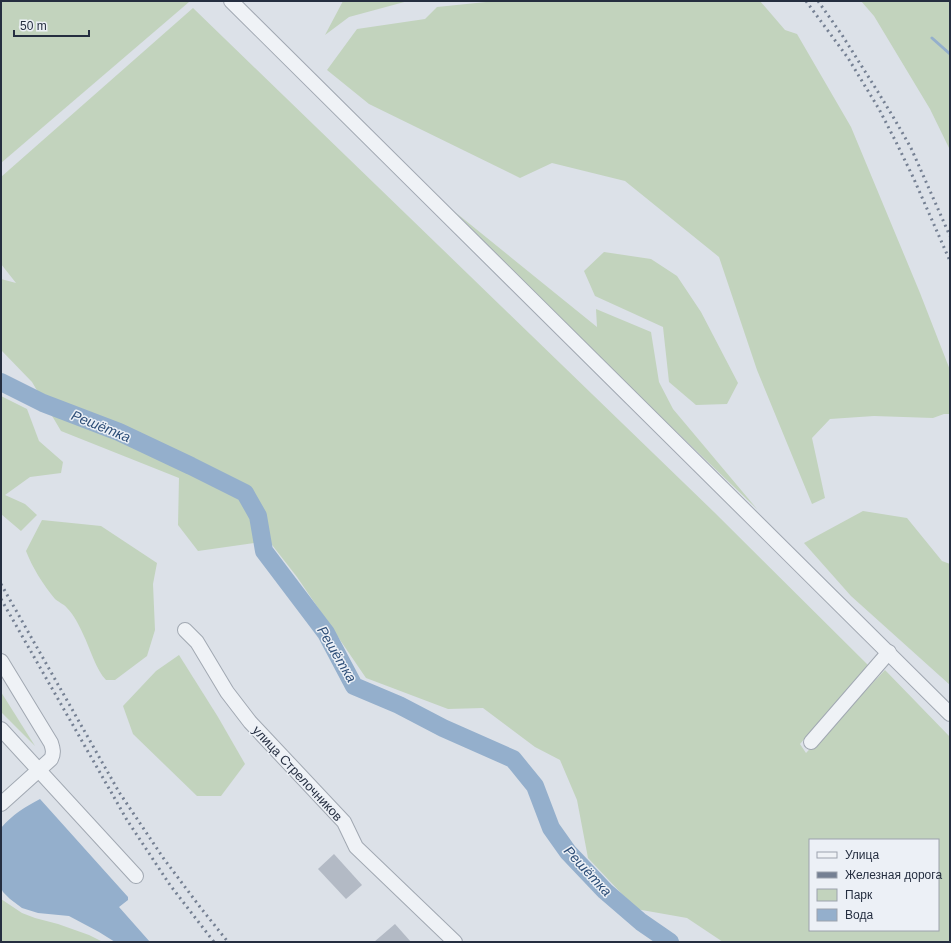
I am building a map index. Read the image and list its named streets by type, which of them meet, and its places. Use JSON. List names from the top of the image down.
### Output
{
  "streets": {
    "street": ["улица Стрелочников"]
  },
  "water": ["Решётка"],
  "legend": [
    "Улица",
    "Железная дорога",
    "Парк",
    "Вода"
  ],
  "scale_bar": "50 m"
}
